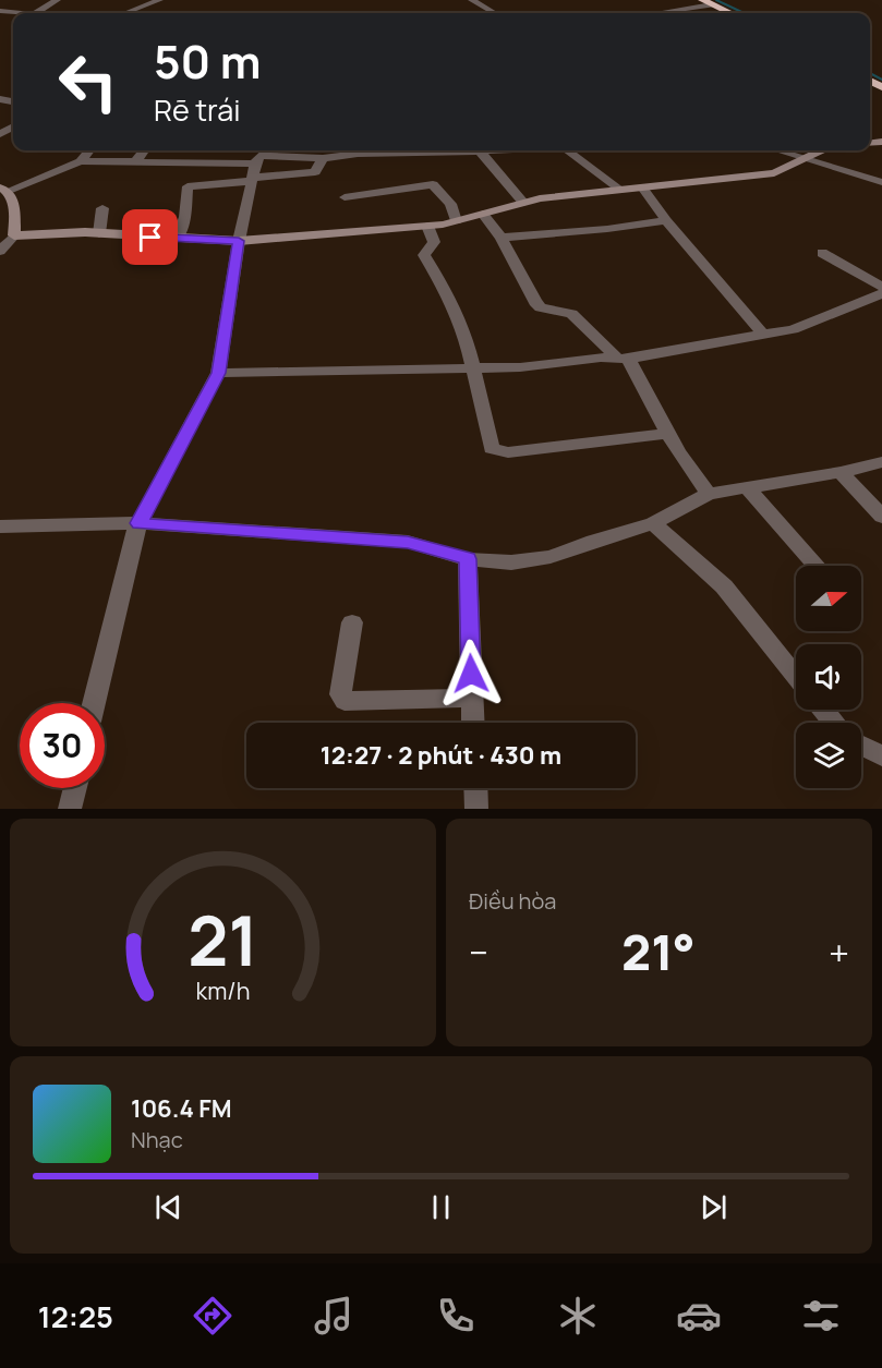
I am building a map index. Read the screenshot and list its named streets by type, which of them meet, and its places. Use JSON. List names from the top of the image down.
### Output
{
  "north": "right",
  "page": {
    "turn": ["50 m", "Rẽ trái"],
    "limit": "30",
    "trip": "12:27 · 2 phút · 430 m",
    "tile": "Điều hòa",
    "heat": ["−", "21°", "+"],
    "song": ["106.4 FM", "Nhạc"],
    "tabs": "12:25",
    "gauge": ["21", "km/h"]
  }
}
